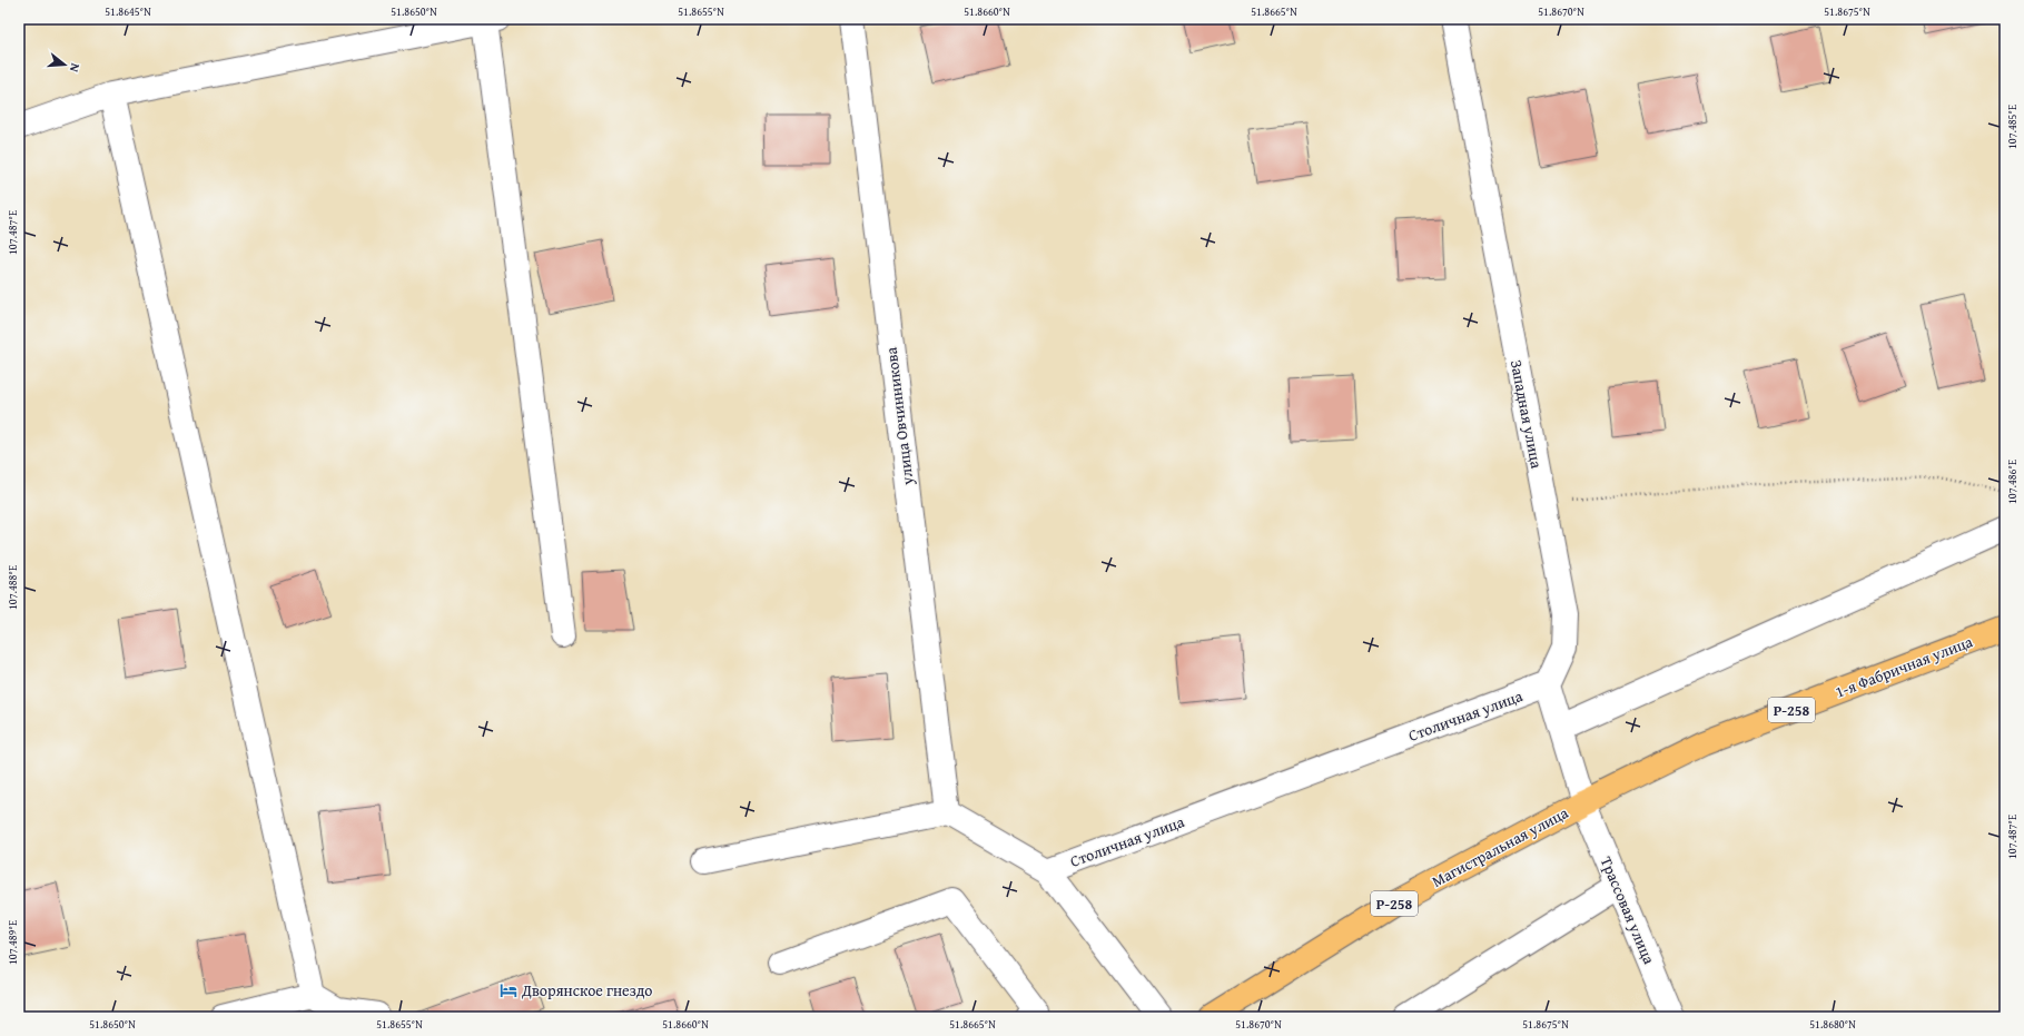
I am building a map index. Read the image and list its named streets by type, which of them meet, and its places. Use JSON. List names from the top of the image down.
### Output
{
  "streets": {
    "highway": ["1-я Фабричная улица", "Р-258", "Магистральная улица"],
    "street": [
      "Западная улица",
      "улица Овчинникова",
      "Столичная улица",
      "Трассовая улица"
    ]
  },
  "crossings": [
    ["Западная улица", "Столичная улица"],
    ["1-я Фабричная улица", "Магистральная улица"],
    ["1-я Фабричная улица", "Трассовая улица"],
    ["Магистральная улица", "Трассовая улица"]
  ],
  "places": {
    "hotel": ["Дворянское гнездо"]
  },
  "north": "right",
  "coordinates": [
    "51.8645°N",
    "51.8650°N",
    "51.8655°N",
    "51.8660°N",
    "51.8665°N",
    "51.8670°N",
    "51.8675°N",
    "107.485°E",
    "107.487°E",
    "107.486°E",
    "107.488°E",
    "107.489°E",
    "51.8680°N"
  ]
}
